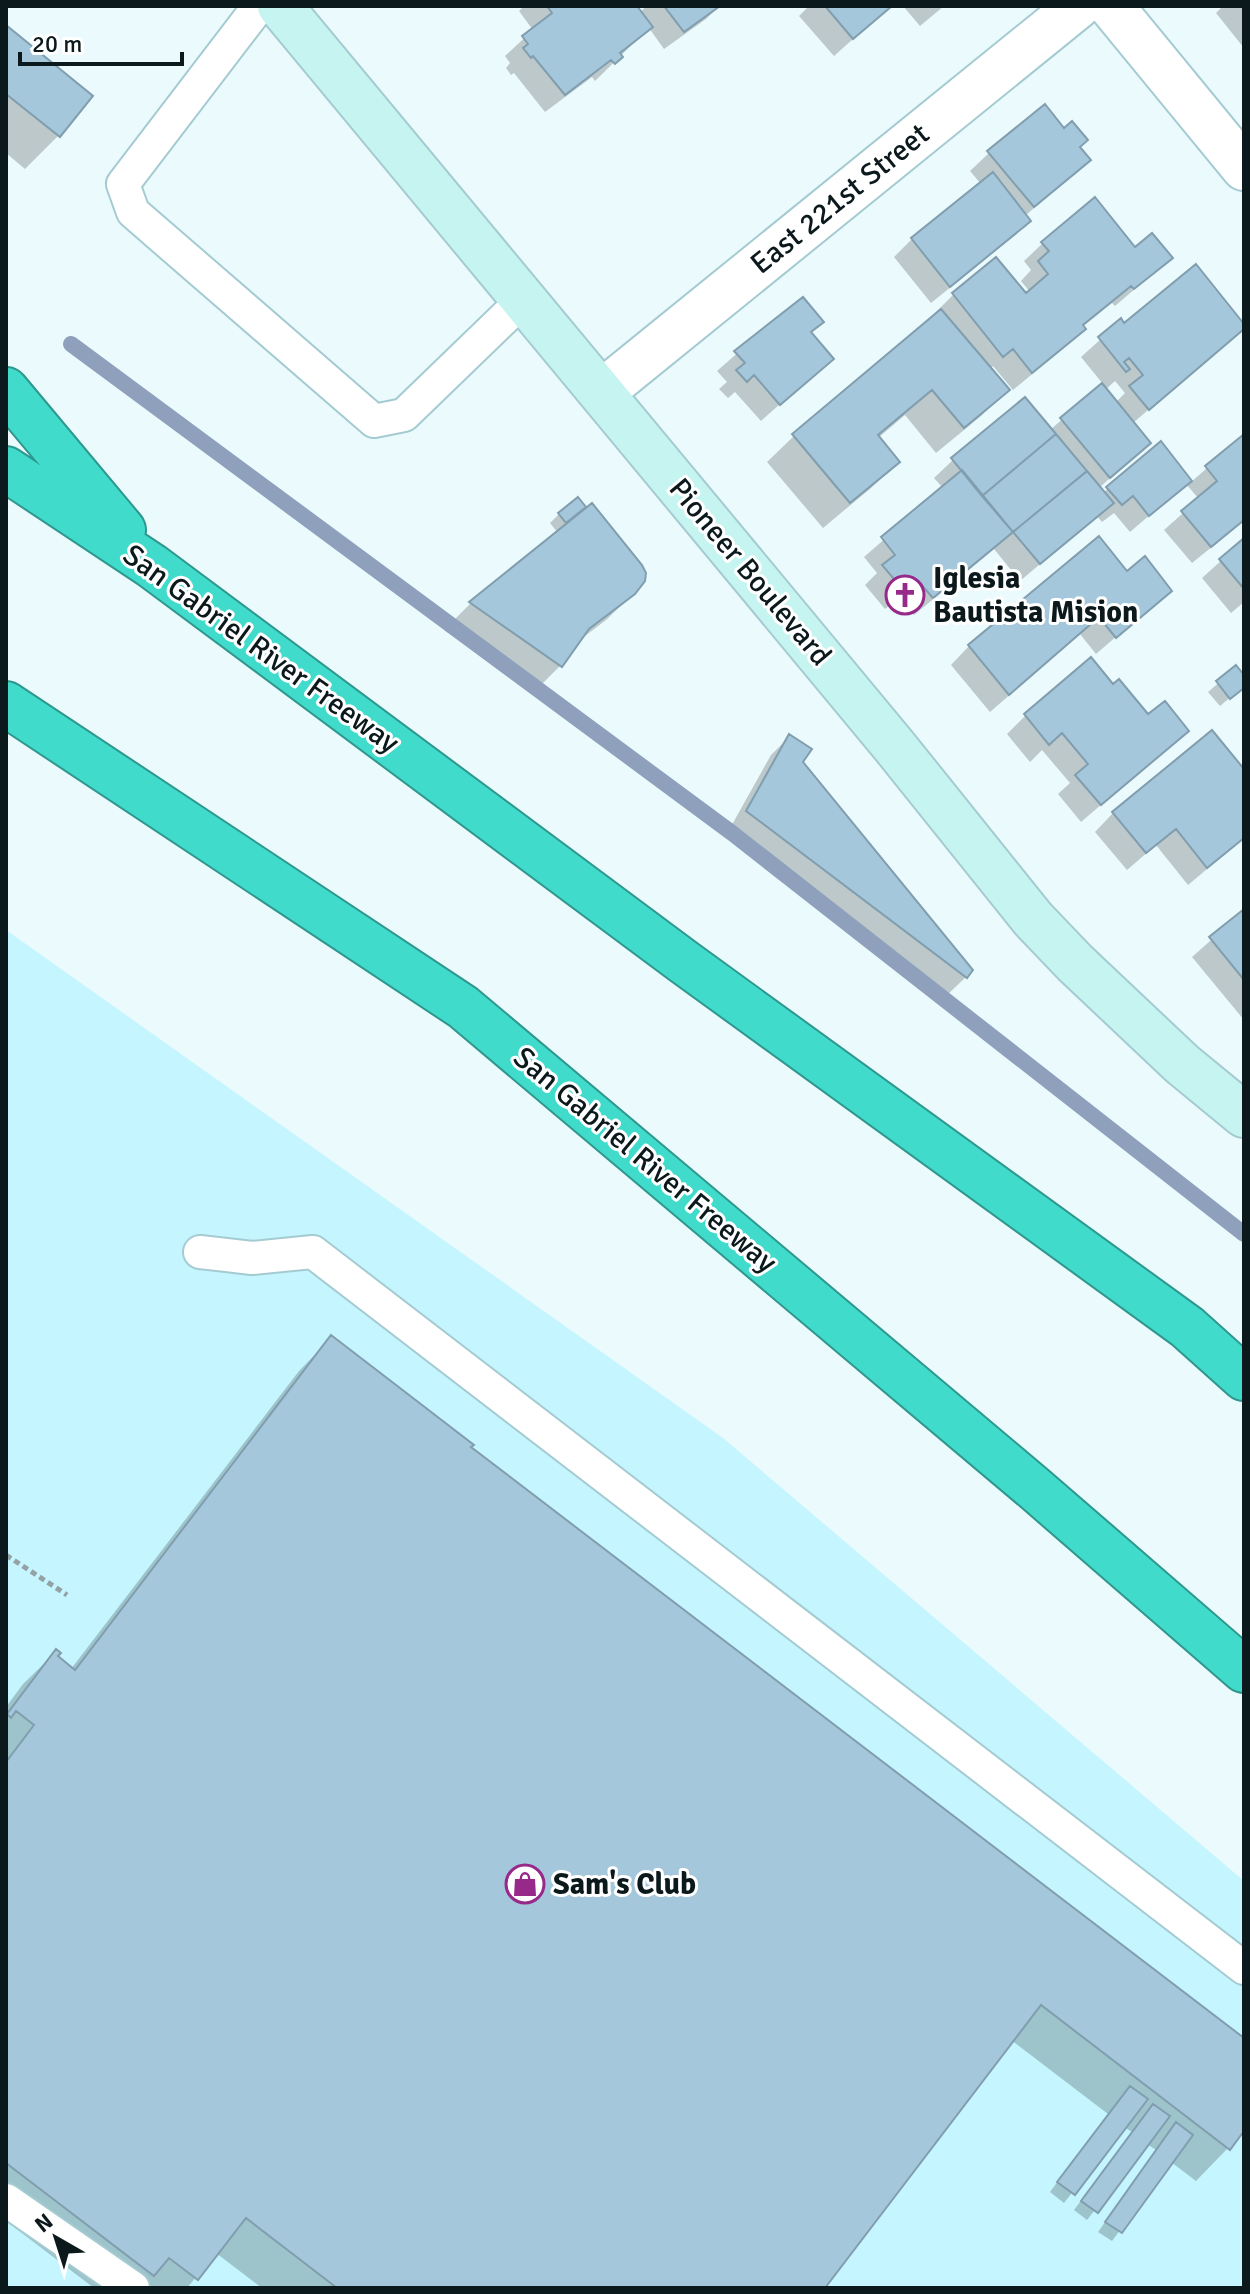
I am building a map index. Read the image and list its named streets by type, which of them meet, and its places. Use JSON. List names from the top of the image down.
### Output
{
  "streets": {
    "highway": ["San Gabriel River Freeway"],
    "street": ["East 221st Street", "Pioneer Boulevard"]
  },
  "crossings": [
    ["East 221st Street", "Pioneer Boulevard"]
  ],
  "places": {
    "church": ["Iglesia Bautista Mision"],
    "shop": ["Sam's Club"]
  },
  "scale_bar": "20 m",
  "north": "top left"
}
